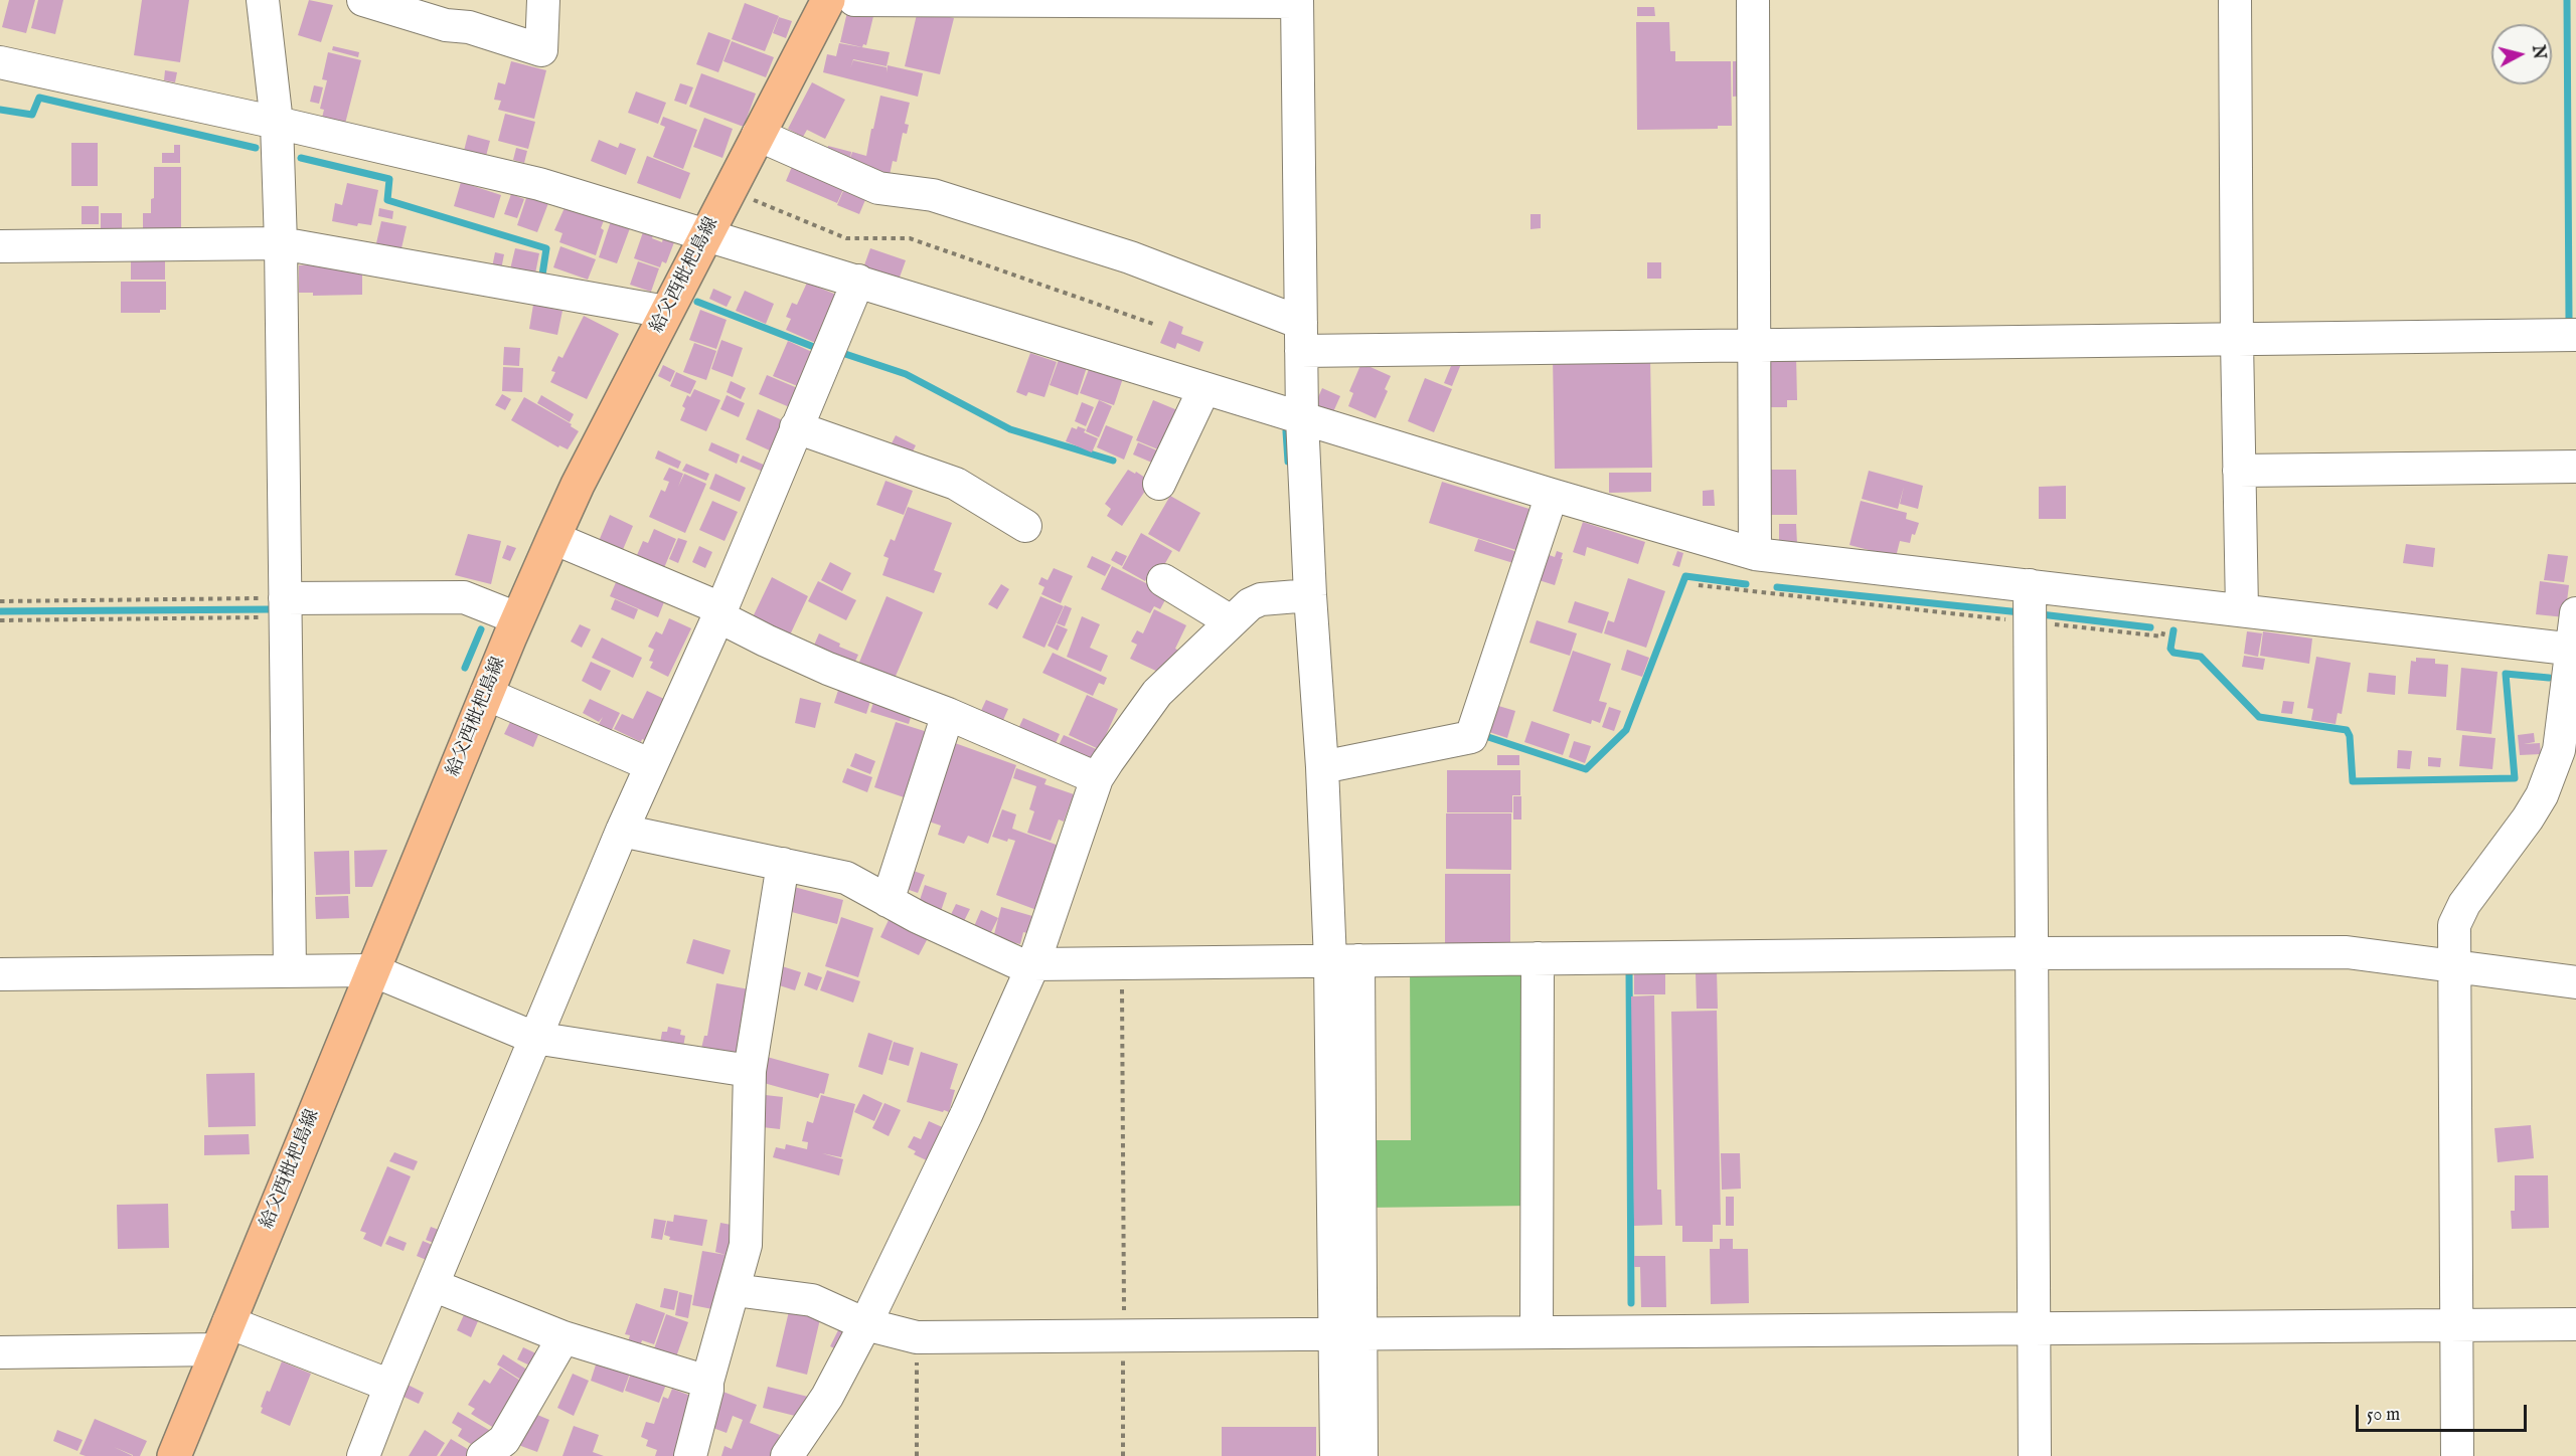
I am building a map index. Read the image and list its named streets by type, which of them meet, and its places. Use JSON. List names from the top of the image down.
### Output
{
  "streets": {
    "main road": ["給父西枇杷島線"]
  },
  "scale_bar": "50 m",
  "north": "right"
}
